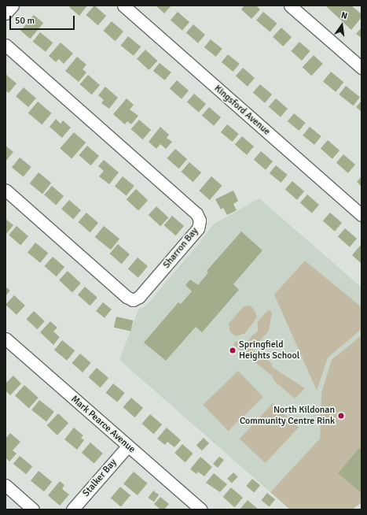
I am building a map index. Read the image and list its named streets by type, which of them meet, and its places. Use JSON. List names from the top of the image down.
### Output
{
  "streets": {
    "street": [
      "Kingsford Avenue",
      "Sharron Bay",
      "Mark Pearce Avenue",
      "Stalker Bay"
    ]
  },
  "crossings": [
    ["Mark Pearce Avenue", "Stalker Bay"]
  ],
  "places": ["Springfield Heights School", "North Kildonan Community Centre Rink"],
  "scale_bar": "50 m",
  "north": "top"
}
